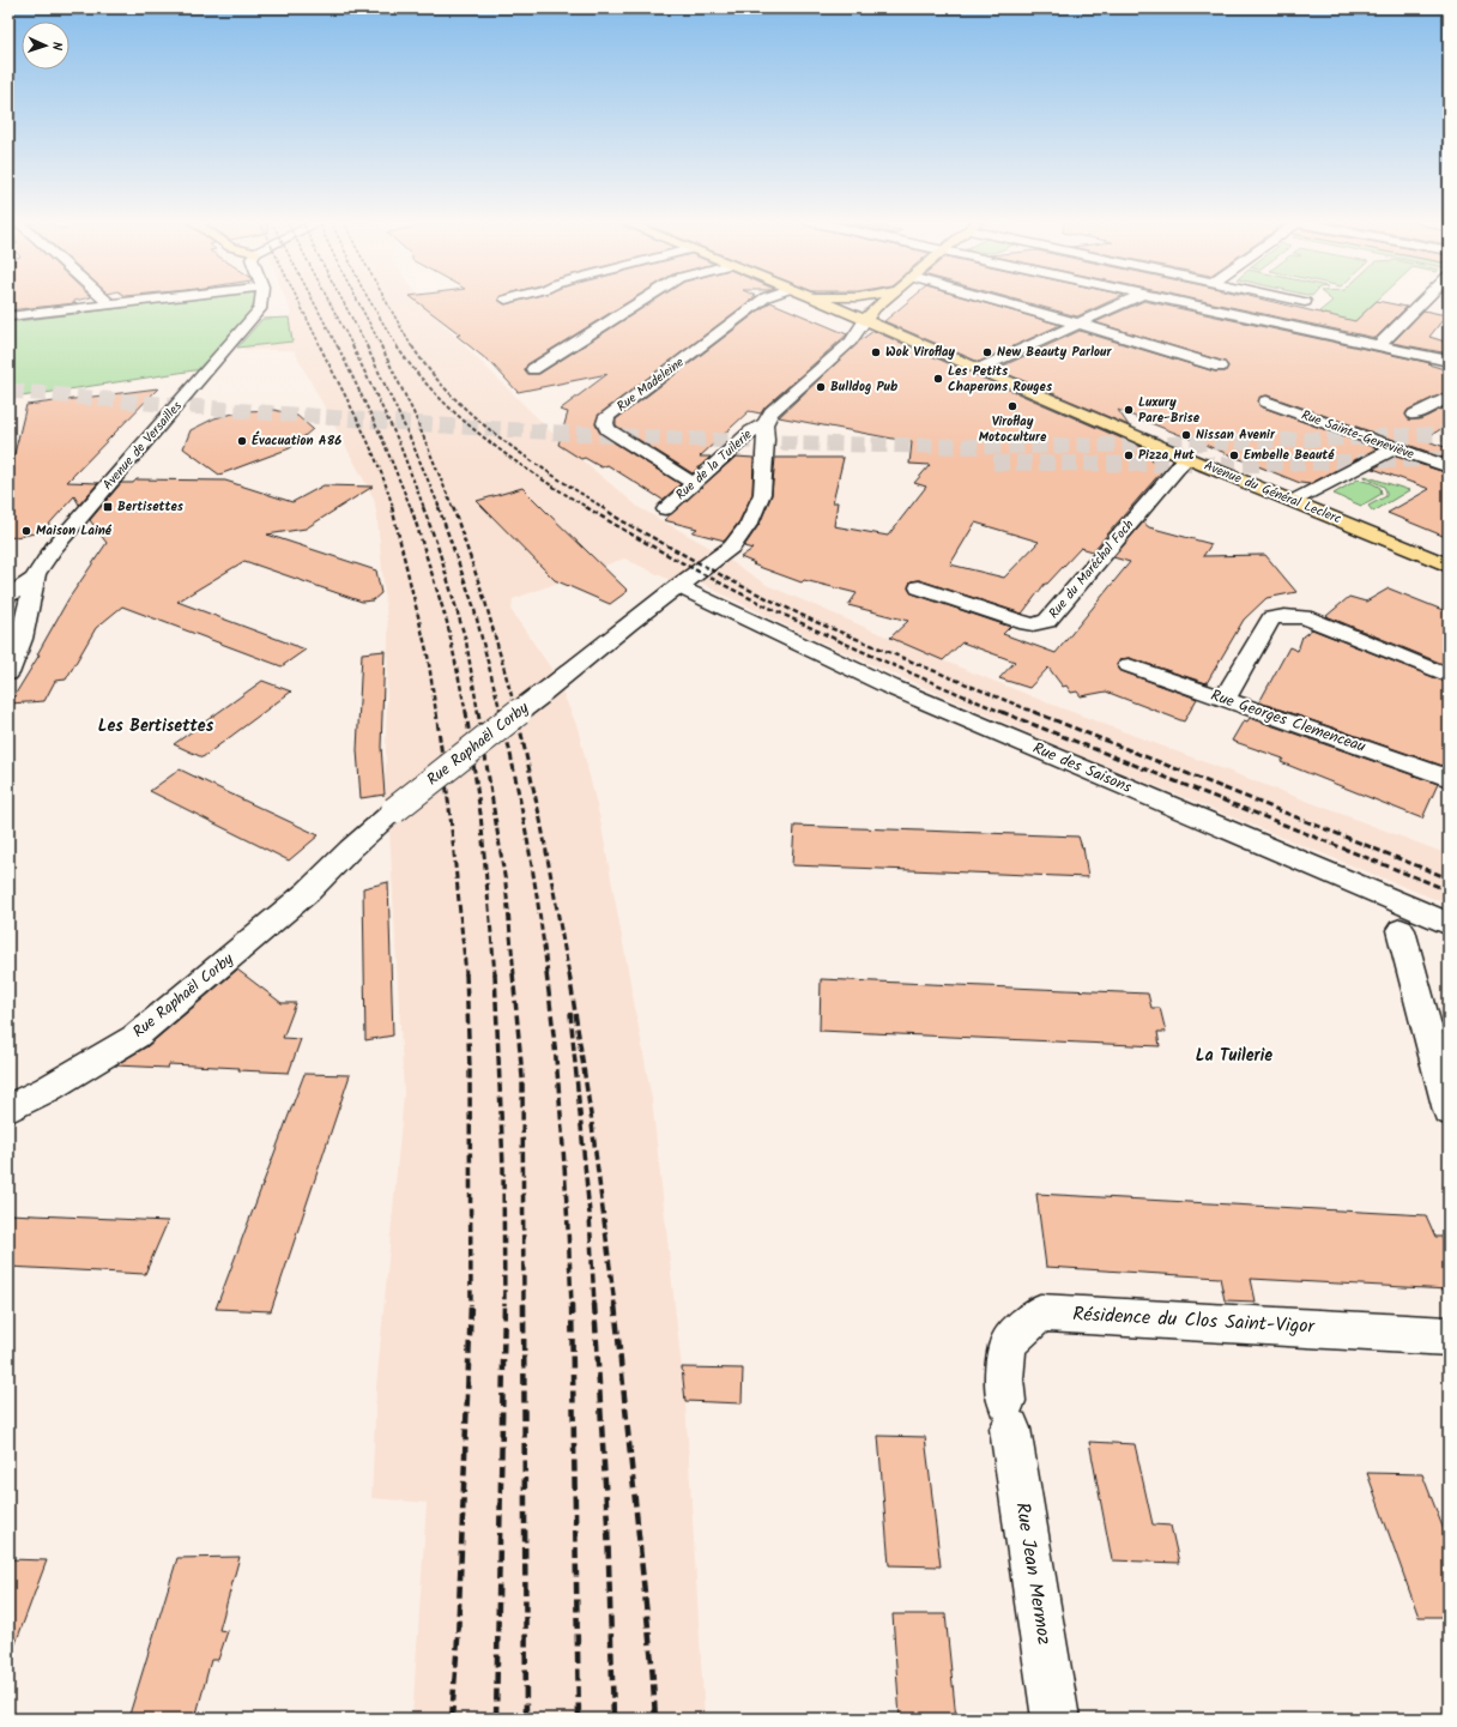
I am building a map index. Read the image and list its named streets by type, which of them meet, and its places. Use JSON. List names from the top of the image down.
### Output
{
  "streets": {
    "main road": ["Avenue du Général Leclerc"],
    "street": [
      "Rue Madeleine",
      "Rue Sainte-Geneviève",
      "Avenue de Versailles",
      "Rue de la Tuilerie",
      "Rue du Maréchal Foch",
      "Rue Georges Clemenceau",
      "Rue Raphaël Corby",
      "Rue des Saisons",
      "Résidence du Clos Saint-Vigor",
      "Rue Jean Mermoz"
    ]
  },
  "crossings": [
    ["Rue Madeleine", "Rue de la Tuilerie"],
    ["Rue de la Tuilerie", "Rue Raphaël Corby"],
    ["Avenue du Général Leclerc", "Rue du Maréchal Foch"],
    ["Rue Raphaël Corby", "Rue des Saisons"],
    ["Résidence du Clos Saint-Vigor", "Rue Jean Mermoz"]
  ],
  "districts": ["Les Bertisettes", "La Tuilerie"],
  "places": {
    "other": [
      "Wok Viroflay",
      "New Beauty Parlour",
      "Les Petits Chaperons Rouges",
      "Bulldog Pub",
      "Viroflay Motoculture",
      "Luxury Pare-Brise",
      "Nissan Avenir",
      "Évacuation A86",
      "Pizza Hut",
      "Embelle Beauté",
      "Maison Lainé"
    ],
    "transit": ["Bertisettes"]
  },
  "north": "right"
}
